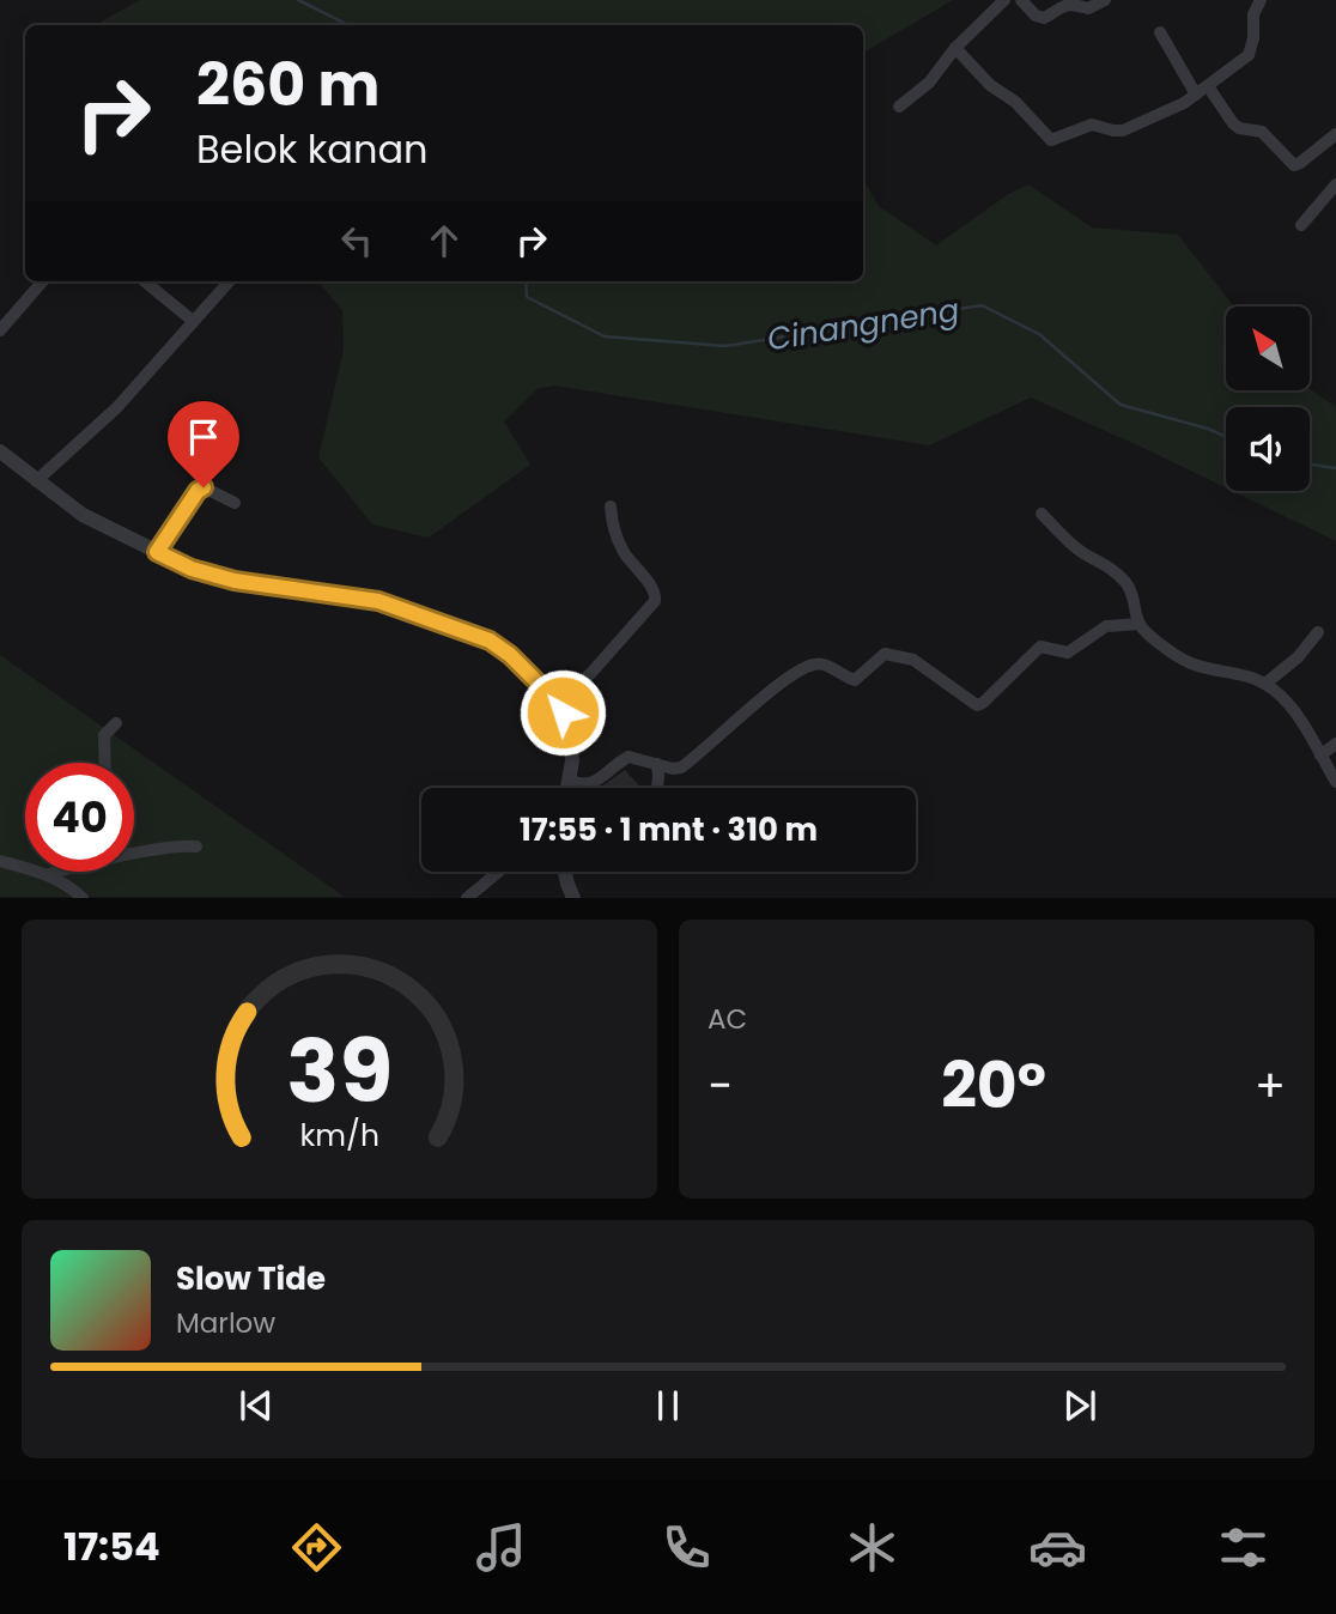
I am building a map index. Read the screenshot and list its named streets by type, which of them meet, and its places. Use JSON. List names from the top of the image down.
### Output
{
  "water": ["Cinangneng"],
  "north": "top left",
  "page": {
    "turn": ["260 m", "Belok kanan"],
    "limit": "40",
    "trip": "17:55 · 1 mnt · 310 m",
    "tile": "AC",
    "heat": ["−", "20°", "+"],
    "song": ["Slow Tide", "Marlow"],
    "tabs": "17:54",
    "gauge": ["39", "km/h"]
  }
}
